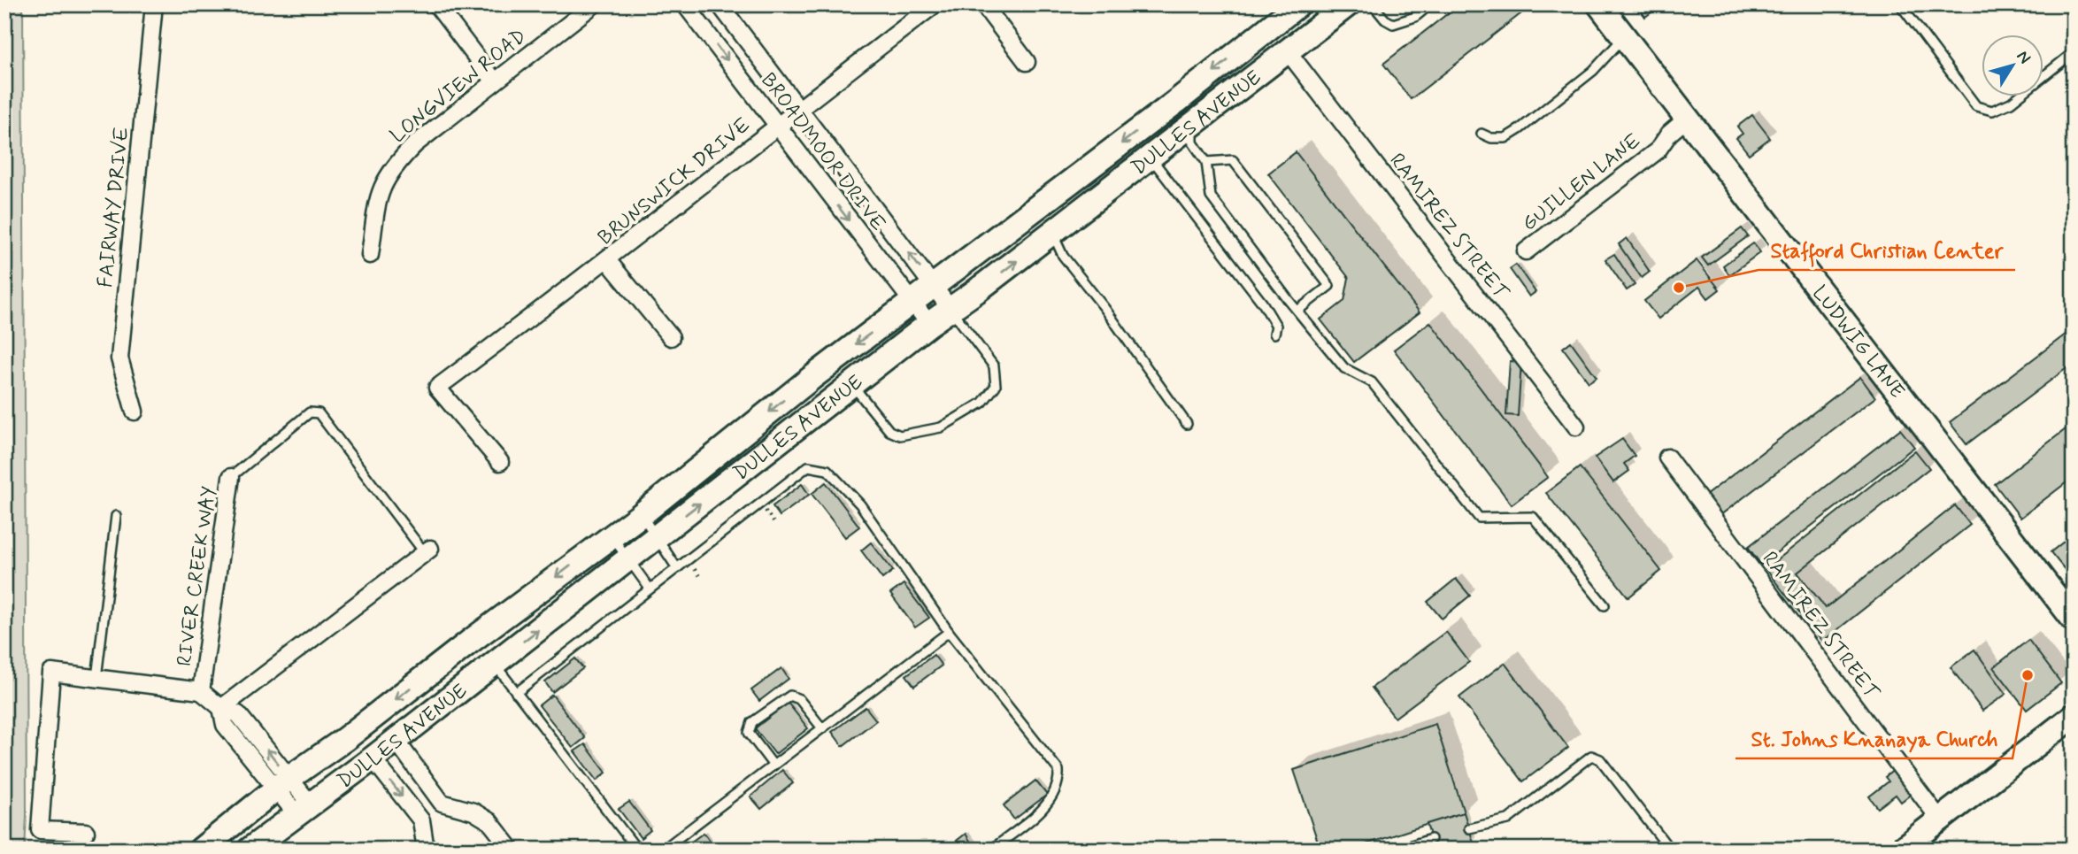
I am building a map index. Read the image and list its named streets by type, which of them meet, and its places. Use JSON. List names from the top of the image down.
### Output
{
  "streets": {
    "main road": ["DULLES AVENUE", "LUDWIG LANE"],
    "street": [
      "LONGVIEW ROAD",
      "BROADMOOR DRIVE",
      "BRUNSWICK DRIVE",
      "GUILLEN LANE",
      "FAIRWAY DRIVE",
      "RAMIREZ STREET",
      "RIVER CREEK WAY"
    ]
  },
  "crossings": [
    ["DULLES AVENUE", "BROADMOOR DRIVE"],
    ["DULLES AVENUE", "RAMIREZ STREET"],
    ["DULLES AVENUE", "RIVER CREEK WAY"],
    ["BROADMOOR DRIVE", "BRUNSWICK DRIVE"],
    ["GUILLEN LANE", "LUDWIG LANE"]
  ],
  "places": ["Stafford Christian Center", "St. Johns Knanaya Church"],
  "north": "top right"
}
